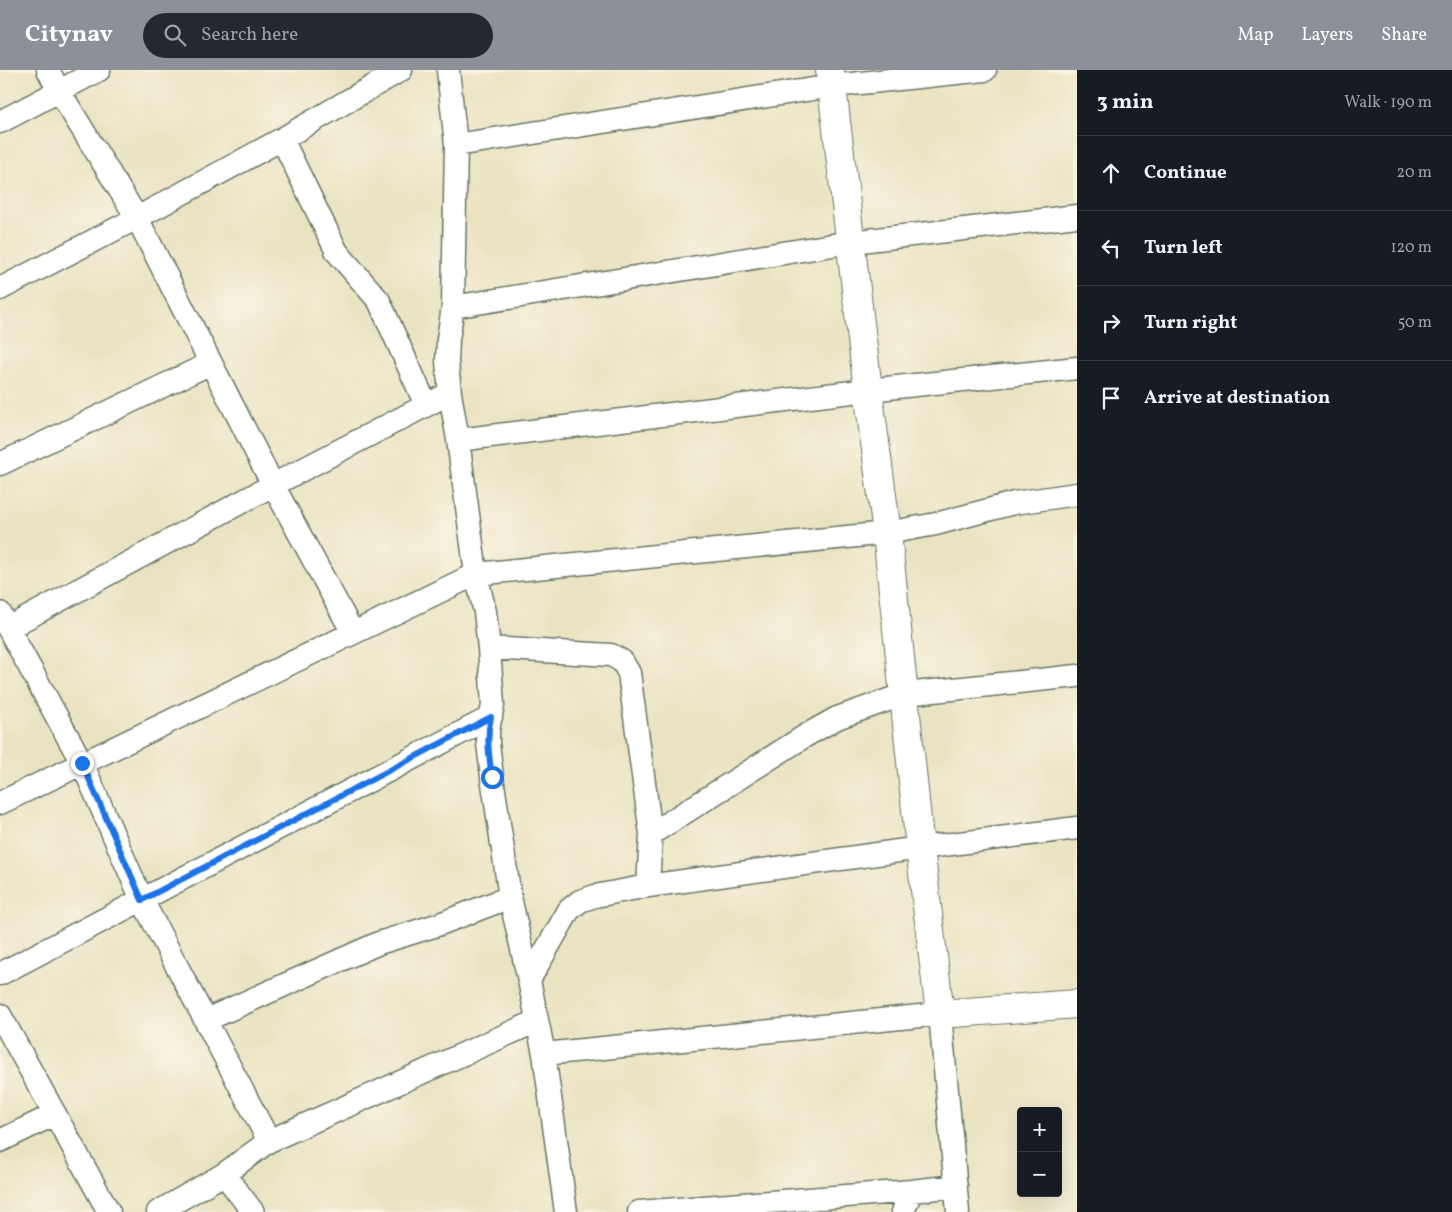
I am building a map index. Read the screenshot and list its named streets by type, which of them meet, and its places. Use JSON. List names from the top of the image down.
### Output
{
  "page": {
    "header": "Citynav",
    "search": "Search here",
    "nav": ["Map", "Layers", "Share"],
    "heading": ["3 min", "Walk · 190 m"],
    "list": [
      ["Continue", "20 m"],
      ["Turn left", "120 m"],
      ["Turn right", "50 m"],
      "Arrive at destination"
    ],
    "map_buttons": ["+", "−"]
  }
}
